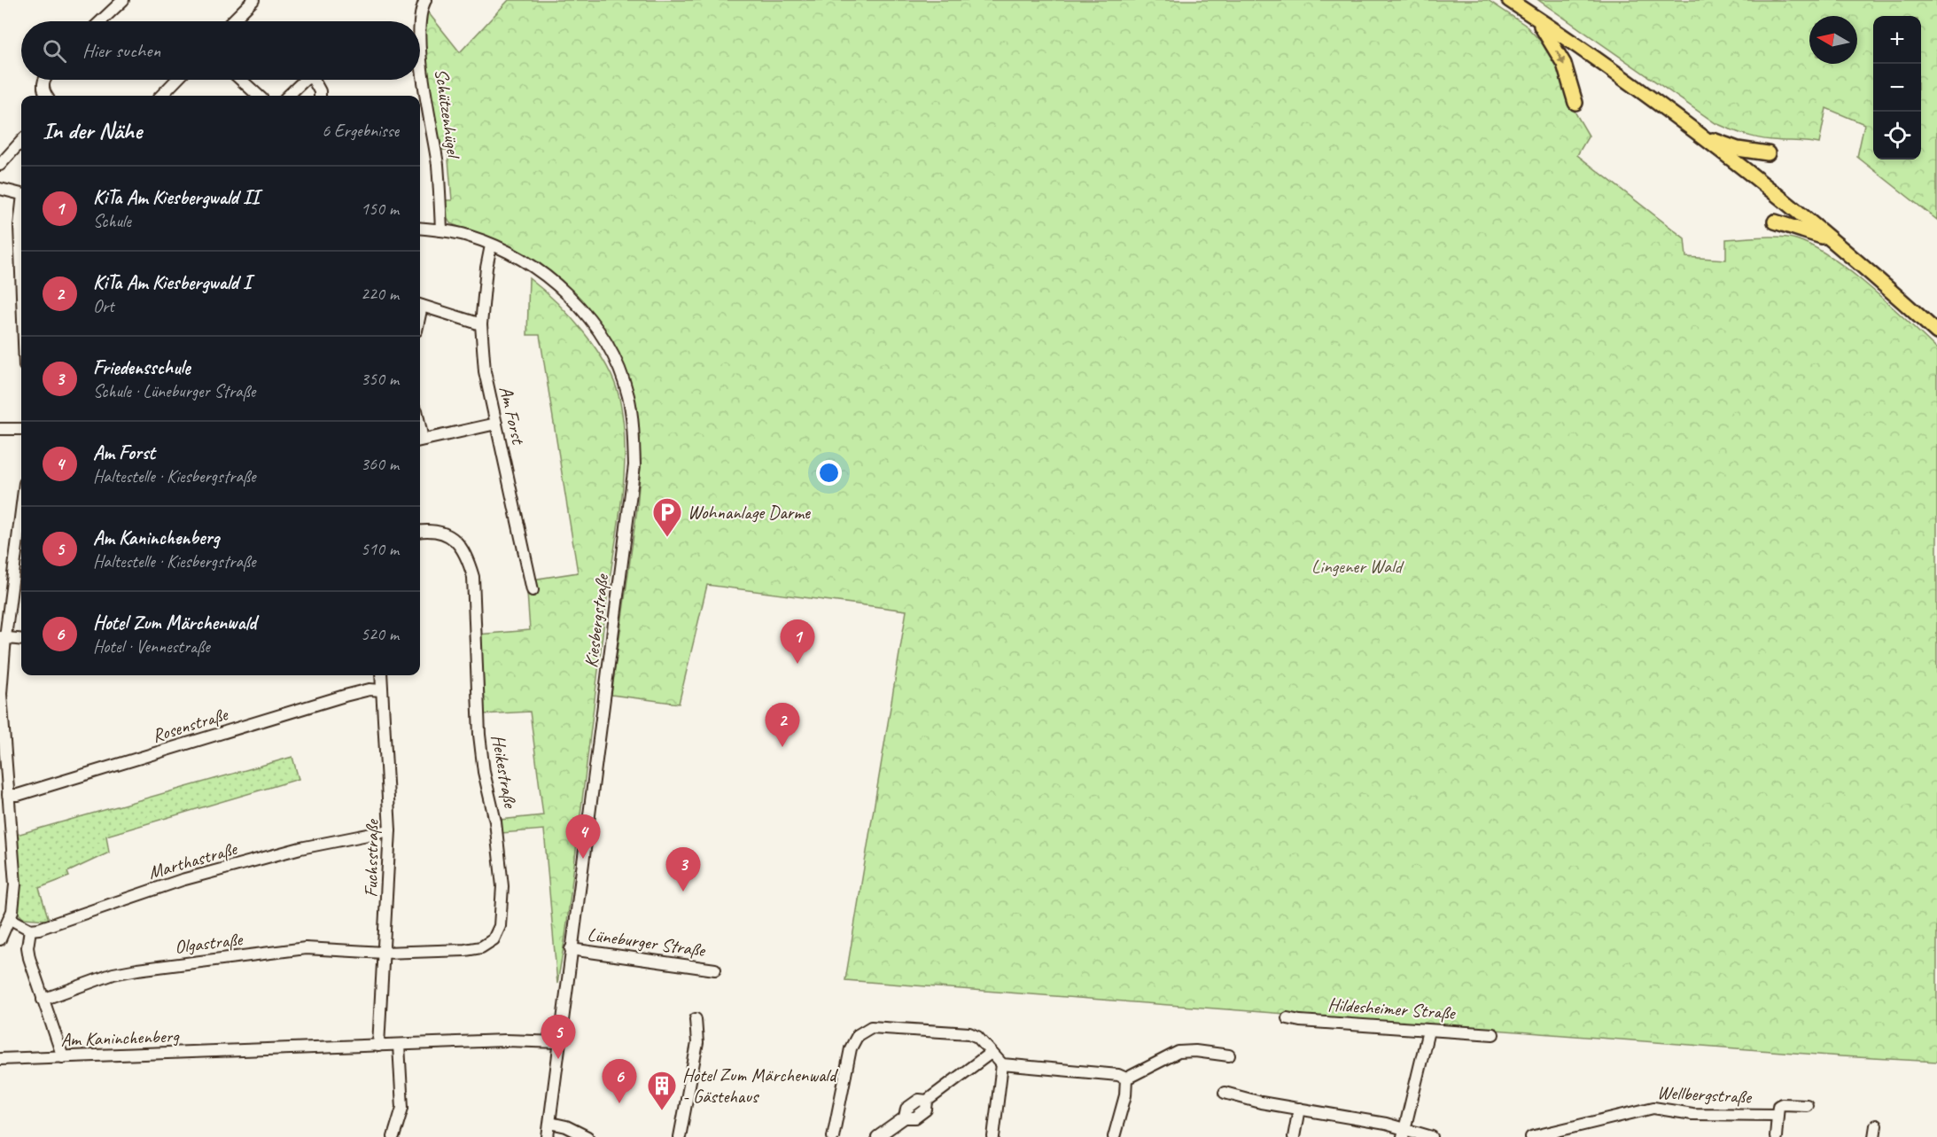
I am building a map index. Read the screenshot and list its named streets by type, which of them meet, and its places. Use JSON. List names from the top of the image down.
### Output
{
  "streets": {
    "street": [
      "Schützenhügel",
      "Am Forst",
      "Kiesbergstraße",
      "Rosenstraße",
      "Heikestraße",
      "Fuchsstraße",
      "Marthastraße",
      "Lüneburger Straße",
      "Olgastraße",
      "Hildesheimer Straße",
      "Am Kaninchenberg",
      "Wellbergstraße"
    ]
  },
  "crossings": [
    ["Schützenhügel", "Kiesbergstraße"],
    ["Am Forst", "Kiesbergstraße"],
    ["Kiesbergstraße", "Lüneburger Straße"],
    ["Kiesbergstraße", "Am Kaninchenberg"],
    ["Rosenstraße", "Fuchsstraße"],
    ["Heikestraße", "Fuchsstraße"],
    ["Heikestraße", "Olgastraße"],
    ["Fuchsstraße", "Marthastraße"],
    ["Fuchsstraße", "Olgastraße"],
    ["Fuchsstraße", "Am Kaninchenberg"]
  ],
  "parks": ["Lingener Wald"],
  "places": {
    "parking": ["Wohnanlage Darme"],
    "building": ["Hotel Zum Märchenwald - Gästehaus"]
  },
  "north": "left",
  "page": {
    "map_buttons": ["+", "−"],
    "search": "Hier suchen",
    "heading": ["In der Nähe", "6 Ergebnisse"],
    "list": [
      {
        "mark": "1",
        "name": "KiTa Am Kiesbergwald II",
        "note": "Schule",
        "value": "150 m"
      },
      {
        "mark": "2",
        "name": "KiTa Am Kiesbergwald I",
        "note": "Ort",
        "value": "220 m"
      },
      {
        "mark": "3",
        "name": "Friedensschule",
        "note": "Schule · Lüneburger Straße",
        "value": "350 m"
      },
      {
        "mark": "4",
        "name": "Am Forst",
        "note": "Haltestelle · Kiesbergstraße",
        "value": "360 m"
      },
      {
        "mark": "5",
        "name": "Am Kaninchenberg",
        "note": "Haltestelle · Kiesbergstraße",
        "value": "510 m"
      },
      {
        "mark": "6",
        "name": "Hotel Zum Märchenwald",
        "note": "Hotel · Vennestraße",
        "value": "520 m"
      }
    ],
    "pins": [
      "1",
      "2",
      "4",
      "3",
      "5",
      "6"
    ]
  }
}
